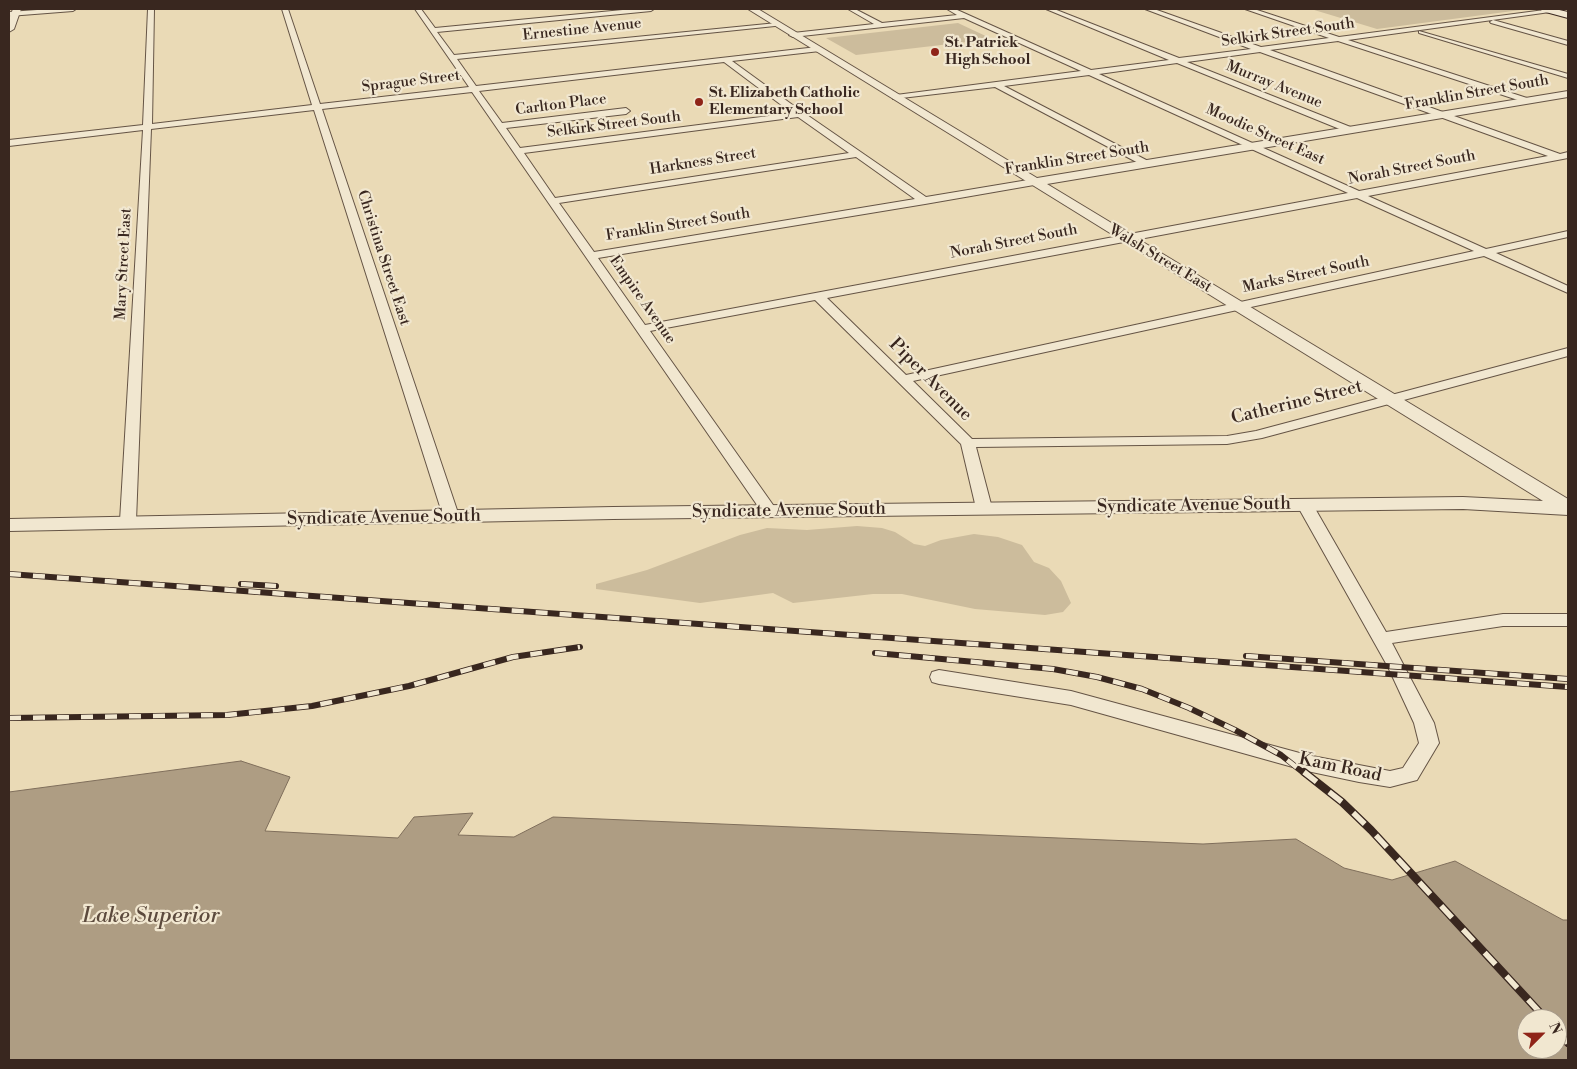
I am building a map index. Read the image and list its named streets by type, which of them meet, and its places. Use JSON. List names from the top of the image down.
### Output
{
  "streets": {
    "street": [
      "Ernestine Avenue",
      "Selkirk Street South",
      "Sprague Street",
      "Murray Avenue",
      "Franklin Street South",
      "Carlton Place",
      "Moodie Street East",
      "Harkness Street",
      "Norah Street South",
      "Christina Street East",
      "Walsh Street East",
      "Mary Street East",
      "Marks Street South",
      "Empire Avenue",
      "Piper Avenue",
      "Catherine Street",
      "Syndicate Avenue South",
      "Kam Road"
    ]
  },
  "crossings": [
    ["Ernestine Avenue", "Walsh Street East"],
    ["Ernestine Avenue", "Empire Avenue"],
    ["Selkirk Street South", "Murray Avenue"],
    ["Selkirk Street South", "Moodie Street East"],
    ["Selkirk Street South", "Walsh Street East"],
    ["Selkirk Street South", "Empire Avenue"],
    ["Sprague Street", "Christina Street East"],
    ["Sprague Street", "Walsh Street East"],
    ["Sprague Street", "Mary Street East"],
    ["Sprague Street", "Empire Avenue"],
    ["Murray Avenue", "Franklin Street South"],
    ["Franklin Street South", "Moodie Street East"],
    ["Franklin Street South", "Walsh Street East"],
    ["Franklin Street South", "Empire Avenue"],
    ["Carlton Place", "Empire Avenue"],
    ["Moodie Street East", "Norah Street South"],
    ["Moodie Street East", "Marks Street South"],
    ["Harkness Street", "Empire Avenue"],
    ["Norah Street South", "Walsh Street East"],
    ["Norah Street South", "Empire Avenue"],
    ["Norah Street South", "Piper Avenue"],
    ["Christina Street East", "Syndicate Avenue South"],
    ["Walsh Street East", "Marks Street South"],
    ["Walsh Street East", "Catherine Street"],
    ["Walsh Street East", "Syndicate Avenue South"],
    ["Mary Street East", "Syndicate Avenue South"],
    ["Marks Street South", "Piper Avenue"],
    ["Empire Avenue", "Syndicate Avenue South"],
    ["Piper Avenue", "Catherine Street"],
    ["Piper Avenue", "Syndicate Avenue South"],
    ["Syndicate Avenue South", "Kam Road"]
  ],
  "water": ["Lake Superior"],
  "places": ["St. Patrick High School", "St. Elizabeth Catholic Elementary School"],
  "north": "top right"
}
